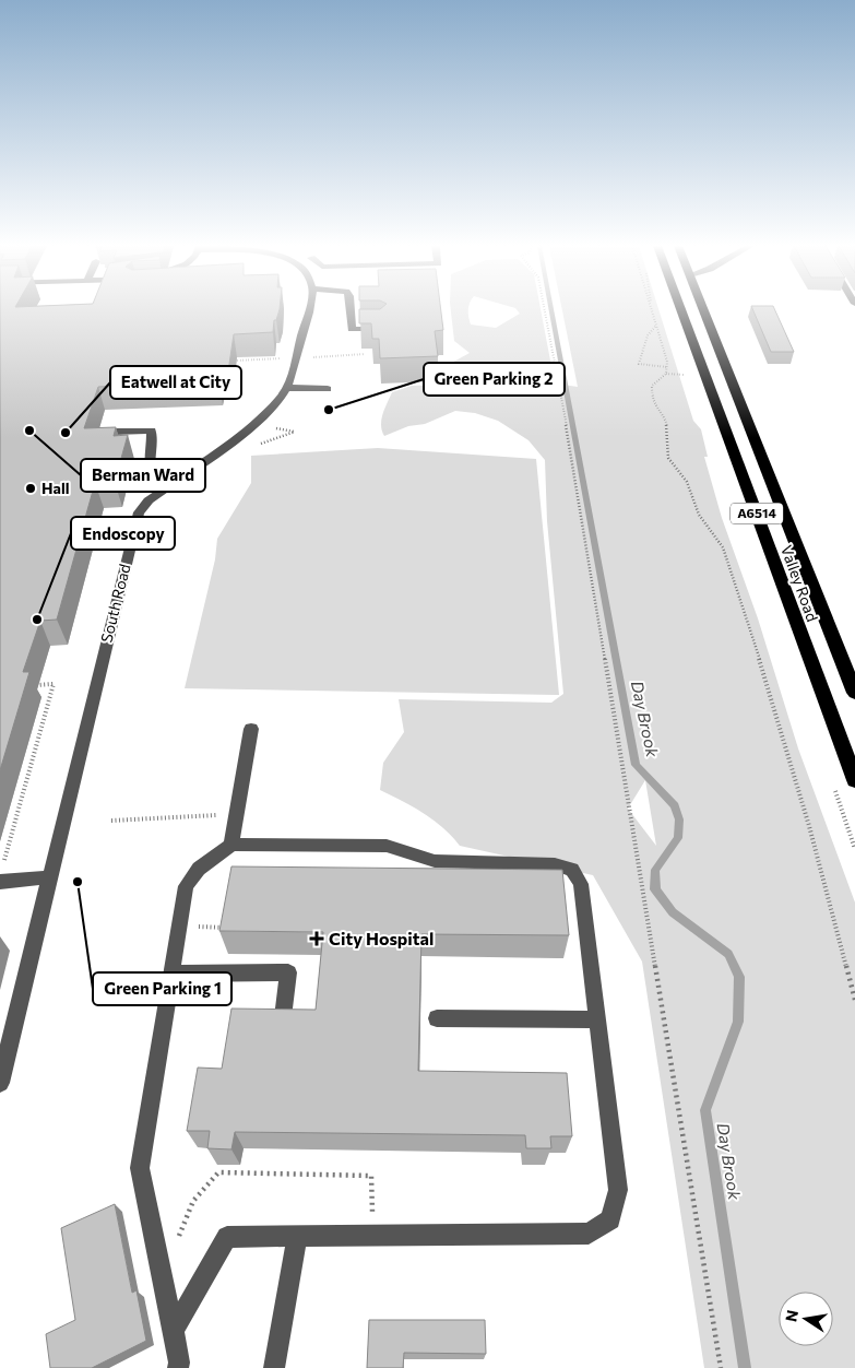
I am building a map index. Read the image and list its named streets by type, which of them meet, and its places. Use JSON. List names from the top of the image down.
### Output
{
  "streets": {
    "highway": ["A6514", "Valley Road"],
    "street": ["South Road"]
  },
  "water": ["Day Brook"],
  "places": {
    "other": [
      "Green Parking 2",
      "Berman Ward",
      "Eatwell at City",
      "Hall",
      "Endoscopy",
      "Green Parking 1"
    ],
    "health": ["City Hospital"]
  },
  "north": "left"
}
